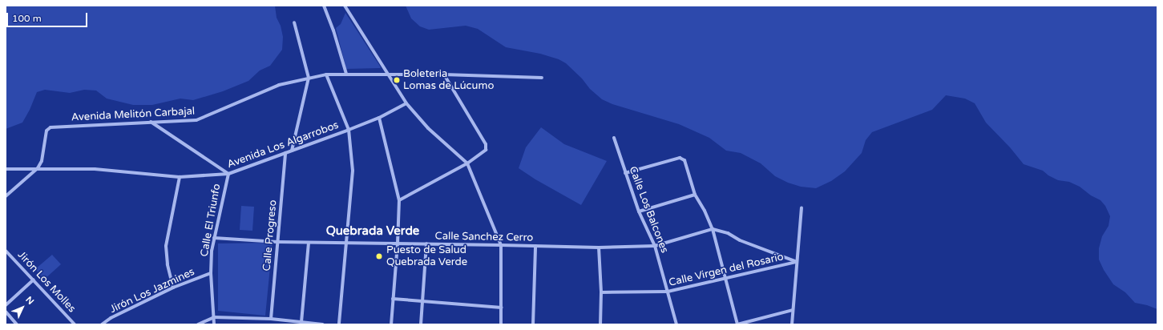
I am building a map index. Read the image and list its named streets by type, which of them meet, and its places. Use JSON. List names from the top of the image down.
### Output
{
  "streets": {
    "street": [
      "Avenida Melitón Carbajal",
      "Avenida Los Algarrobos",
      "Calle Los Balcones",
      "Calle El Triunfo",
      "Calle Progreso",
      "Calle Sanchez Cerro",
      "Calle Virgen del Rosario",
      "Jirón Los Molles",
      "Jirón Los Jazmines"
    ]
  },
  "crossings": [
    ["Avenida Melitón Carbajal", "Avenida Los Algarrobos"],
    ["Avenida Melitón Carbajal", "Calle El Triunfo"],
    ["Avenida Los Algarrobos", "Calle El Triunfo"],
    ["Avenida Los Algarrobos", "Calle Progreso"],
    ["Calle Los Balcones", "Calle Sanchez Cerro"],
    ["Calle Los Balcones", "Calle Virgen del Rosario"],
    ["Calle El Triunfo", "Calle Sanchez Cerro"],
    ["Calle El Triunfo", "Jirón Los Jazmines"],
    ["Calle Progreso", "Calle Sanchez Cerro"]
  ],
  "districts": ["Quebrada Verde"],
  "places": ["Boleteria Lomas de Lúcumo", "Puesto de Salud Quebrada Verde"],
  "scale_bar": "100 m",
  "north": "top right"
}
